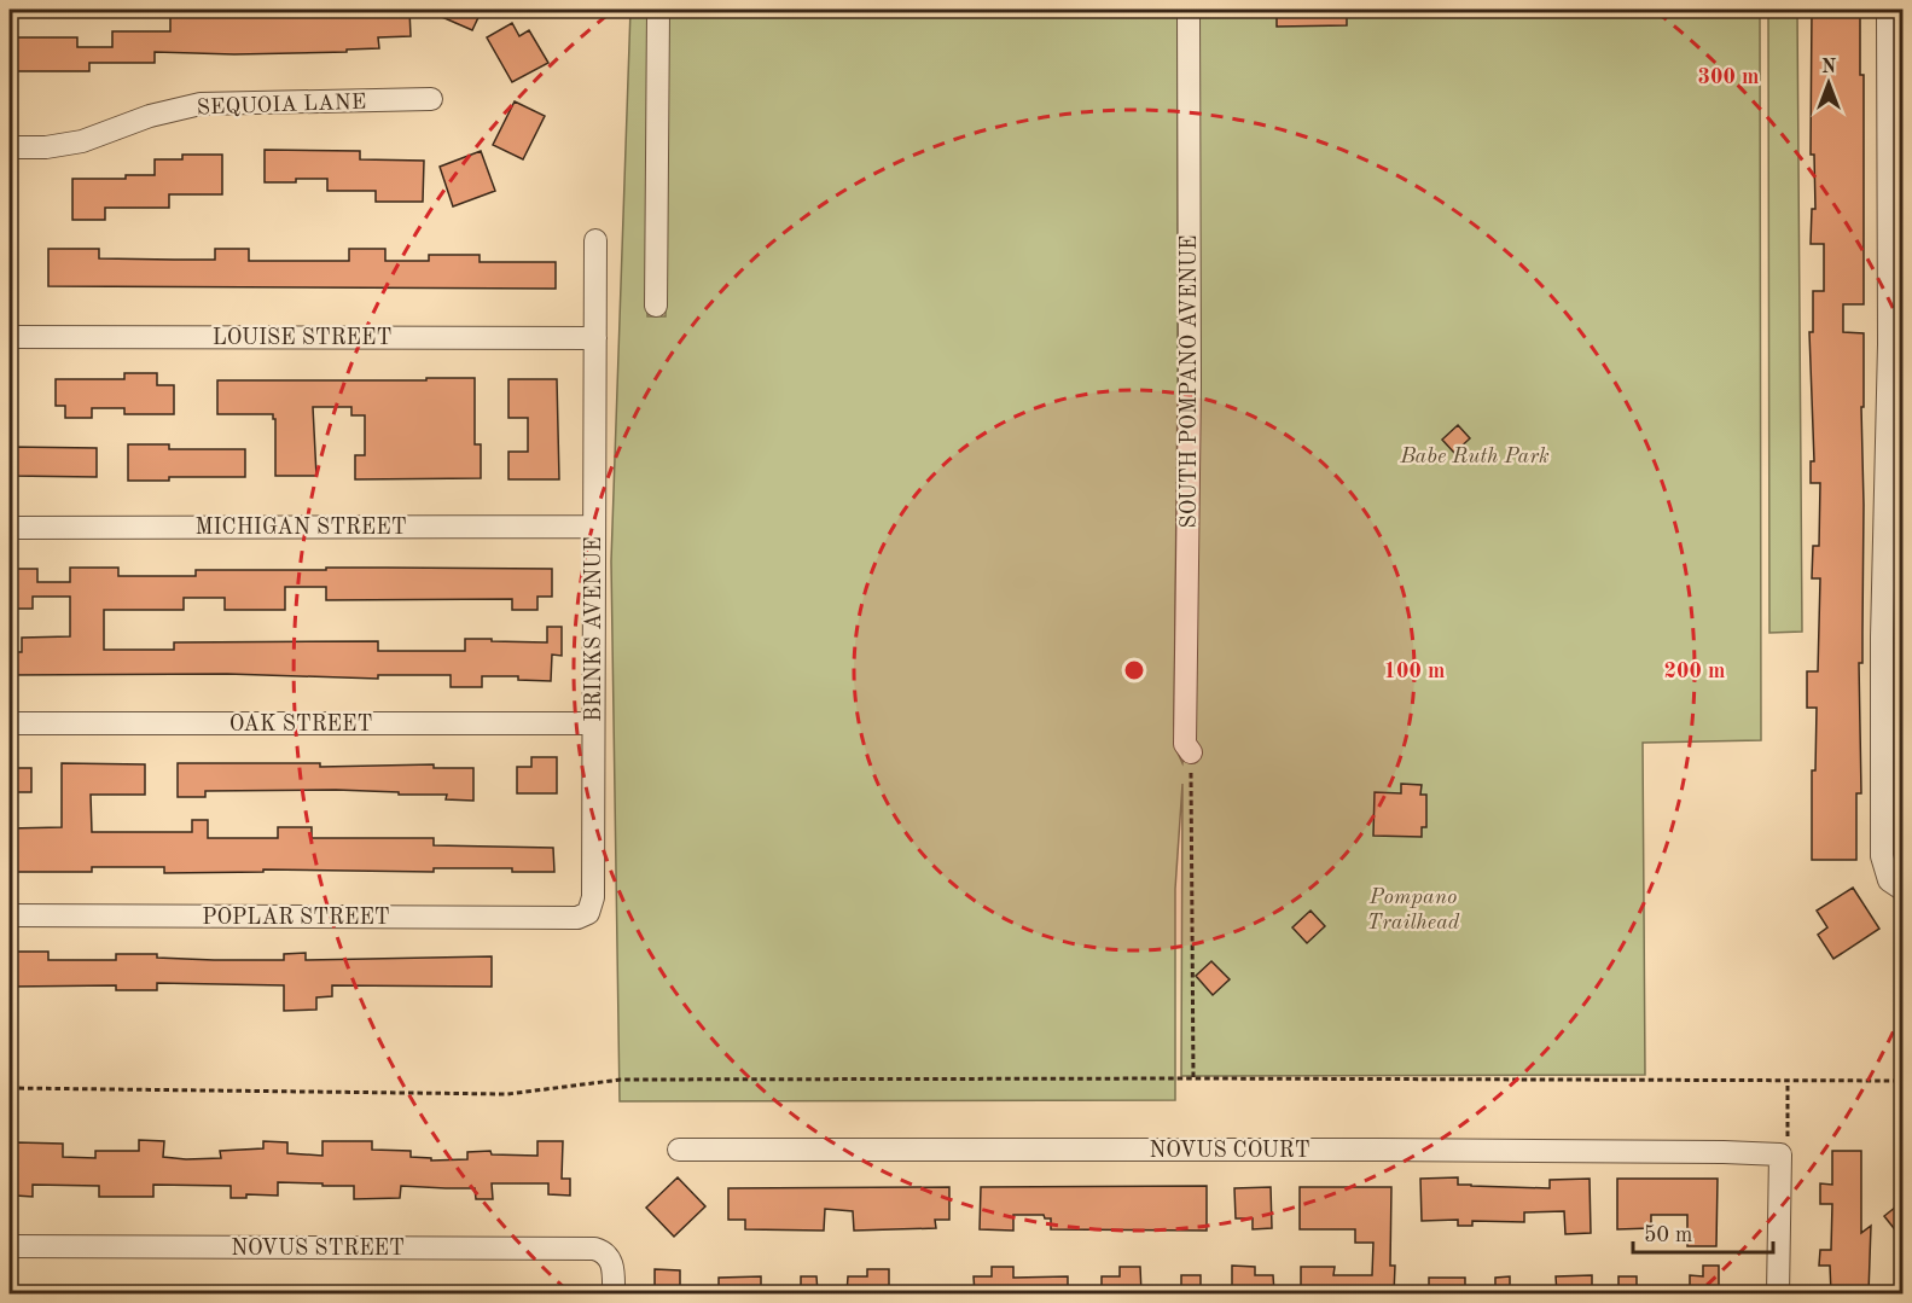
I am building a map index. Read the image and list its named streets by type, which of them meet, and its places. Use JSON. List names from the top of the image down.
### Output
{
  "streets": {
    "street": [
      "SEQUOIA LANE",
      "LOUISE STREET",
      "SOUTH POMPANO AVENUE",
      "MICHIGAN STREET",
      "BRINKS AVENUE",
      "OAK STREET",
      "POPLAR STREET",
      "NOVUS COURT",
      "NOVUS STREET"
    ]
  },
  "crossings": [
    ["LOUISE STREET", "BRINKS AVENUE"],
    ["MICHIGAN STREET", "BRINKS AVENUE"],
    ["BRINKS AVENUE", "OAK STREET"],
    ["BRINKS AVENUE", "POPLAR STREET"]
  ],
  "parks": ["Babe Ruth Park", "Pompano Trailhead"],
  "scale_bar": "50 m",
  "north": "top",
  "rings": ["300 m", "100 m", "200 m"]
}
